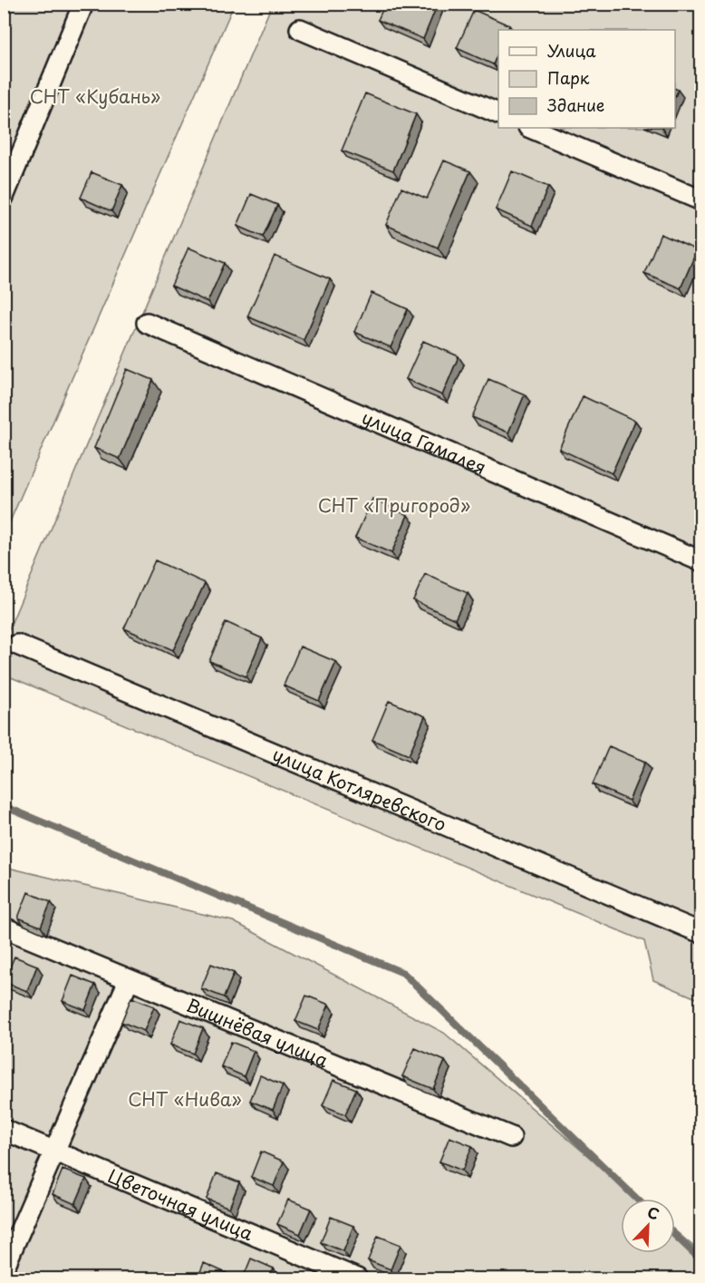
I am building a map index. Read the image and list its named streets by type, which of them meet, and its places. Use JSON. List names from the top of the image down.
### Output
{
  "streets": {
    "street": [
      "улица Гамалея",
      "улица Котляревского",
      "Вишнёвая улица",
      "Цветочная улица"
    ]
  },
  "parks": ["СНТ «Кубань»", "СНТ «Пригород»", "СНТ «Нива»"],
  "legend": ["Улица", "Парк", "Здание"],
  "north": "top right"
}
